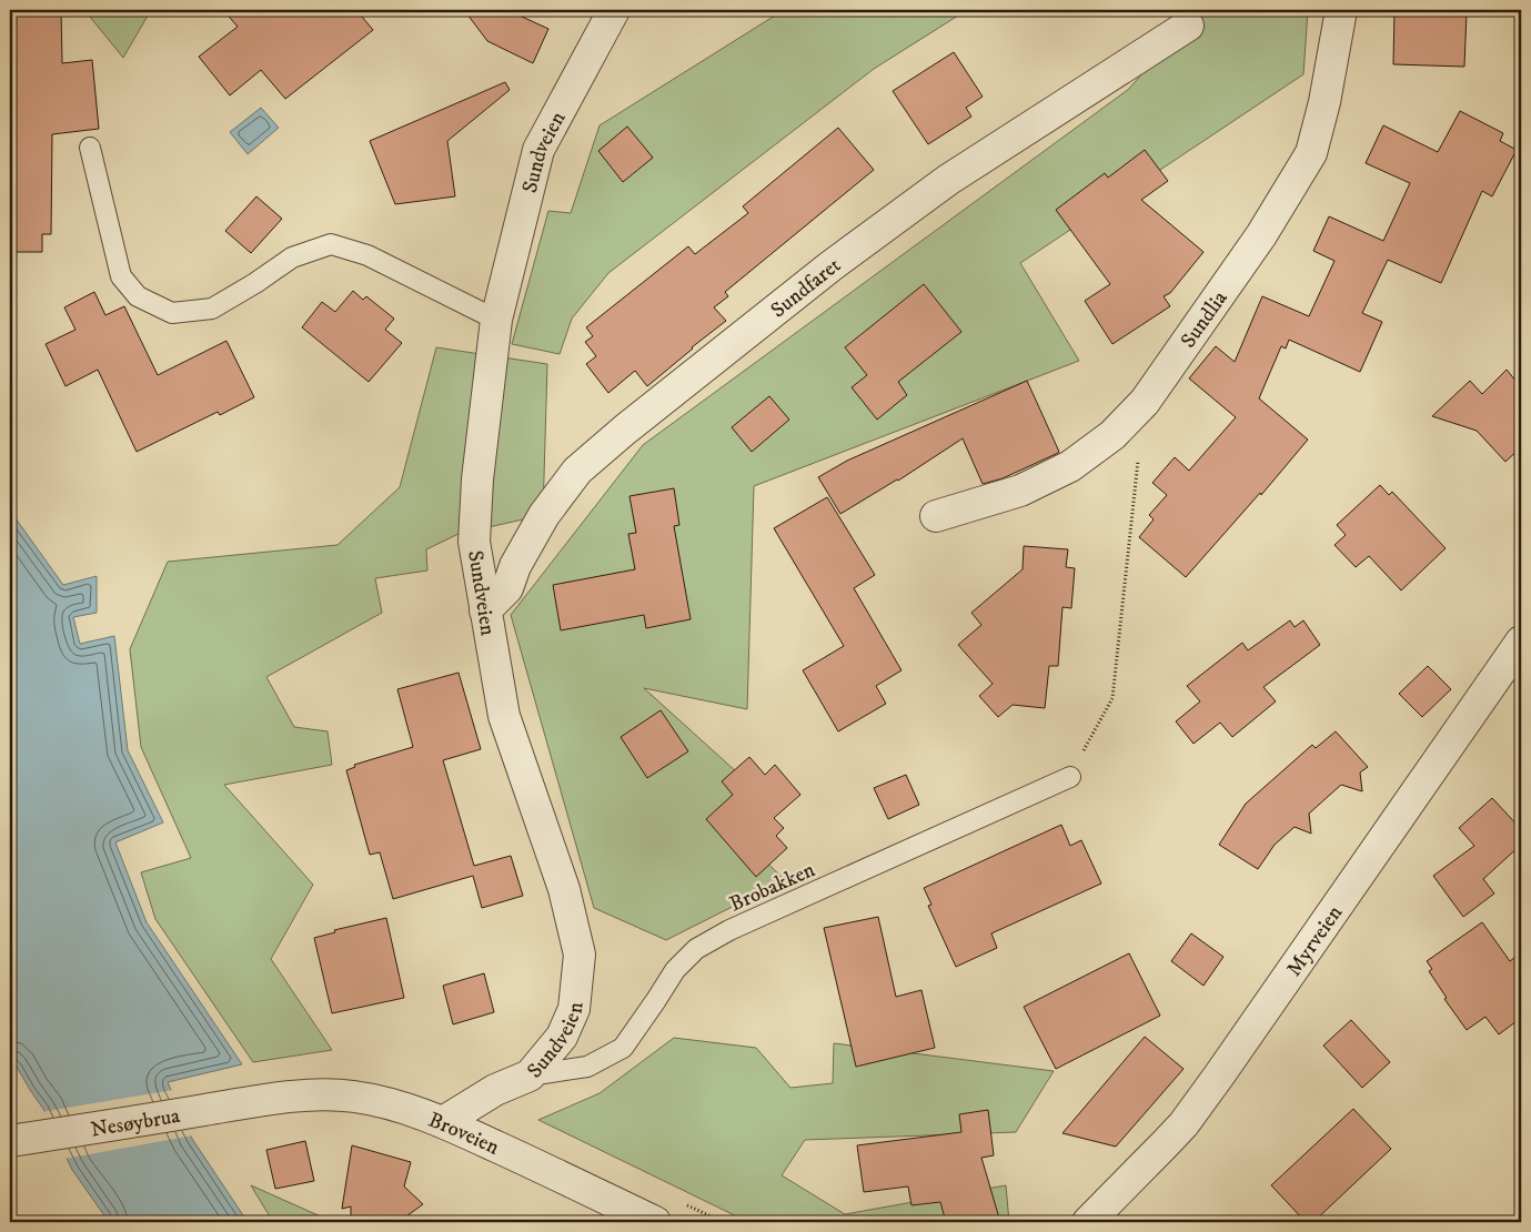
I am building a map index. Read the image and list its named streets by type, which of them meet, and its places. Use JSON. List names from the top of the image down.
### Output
{
  "streets": {
    "street": [
      "Sundveien",
      "Sundfaret",
      "Sundlia",
      "Myrveien",
      "Nesøybrua",
      "Broveien"
    ],
    "lane": ["Brobakken"]
  },
  "crossings": [
    ["Sundveien", "Sundfaret"],
    ["Sundveien", "Brobakken"],
    ["Sundveien", "Broveien"],
    ["Nesøybrua", "Broveien"]
  ]
}
